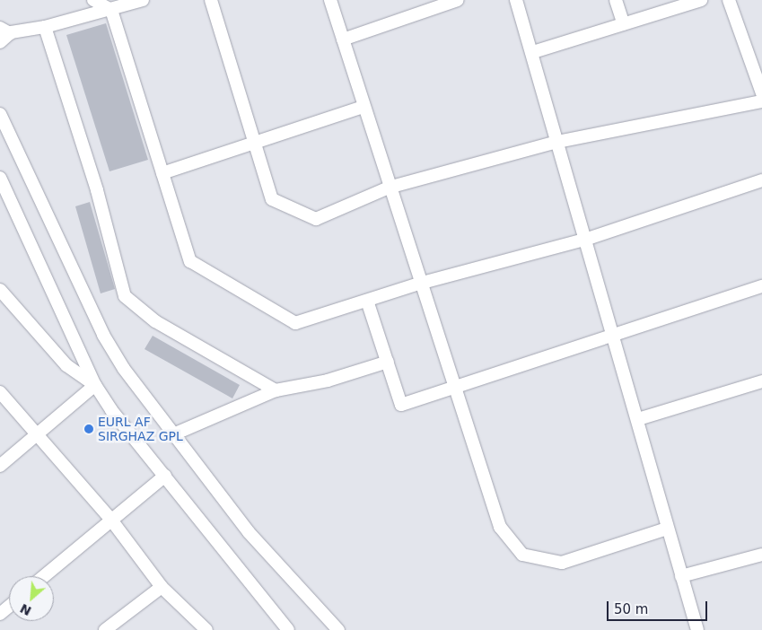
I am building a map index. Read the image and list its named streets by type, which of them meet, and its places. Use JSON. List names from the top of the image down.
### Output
{
  "places": ["EURL AF SIRGHAZ GPL"],
  "scale_bar": "50 m",
  "north": "bottom left"
}
